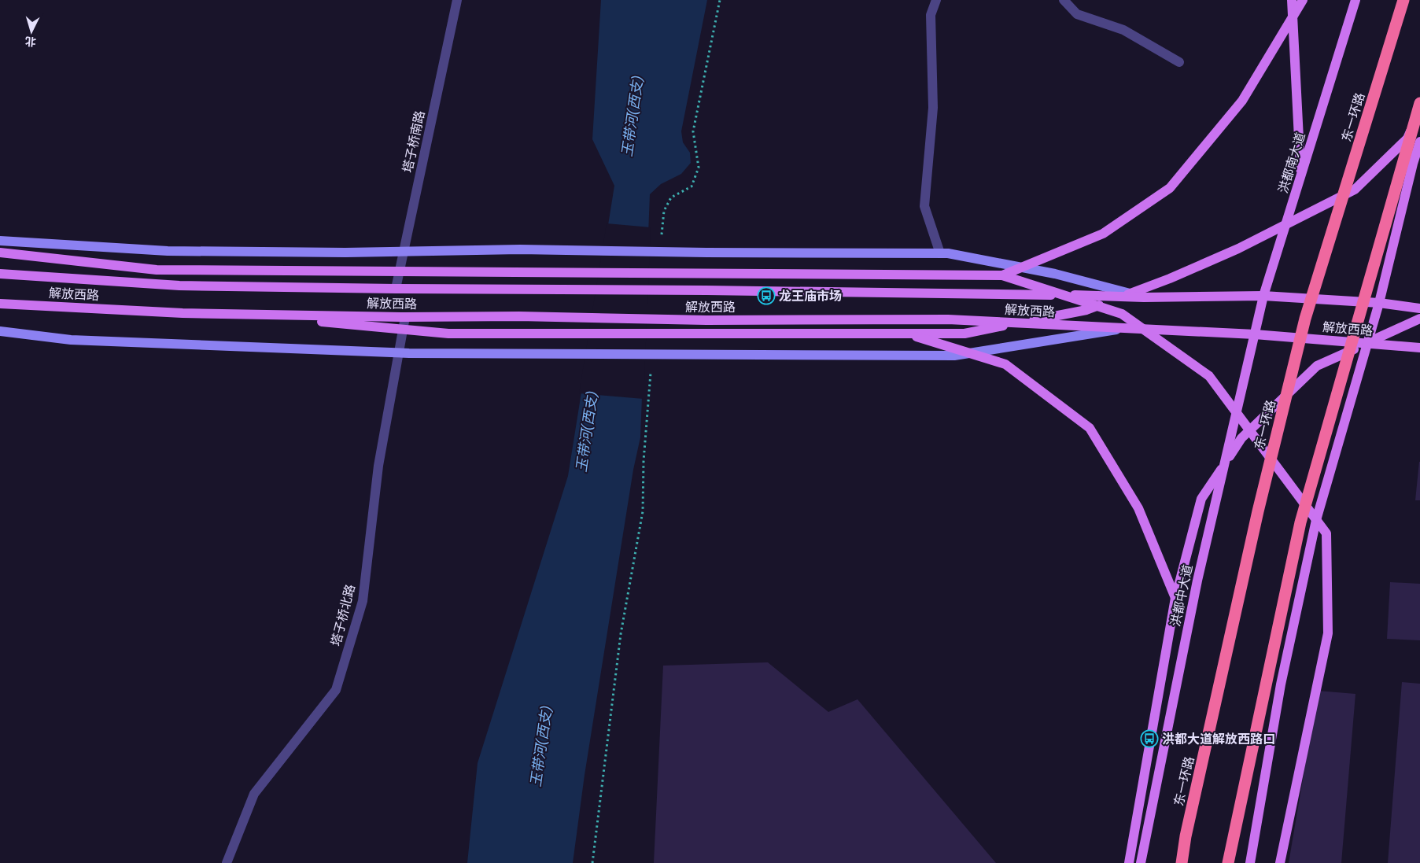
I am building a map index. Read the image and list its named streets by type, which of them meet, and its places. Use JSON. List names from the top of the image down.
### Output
{
  "streets": {
    "highway": ["东一环路"],
    "main road": ["洪都南大道", "解放西路", "洪都中大道"],
    "street": ["塔子桥南路", "塔子桥北路"]
  },
  "crossings": [
    ["塔子桥南路", "解放西路"],
    ["洪都南大道", "解放西路"],
    ["洪都南大道", "洪都中大道"],
    ["解放西路", "洪都中大道"],
    ["解放西路", "塔子桥北路"]
  ],
  "water": ["玉带河(西支)"],
  "places": {
    "bus stop": ["龙王庙市场", "洪都大道解放西路口"]
  },
  "north": "bottom"
}
